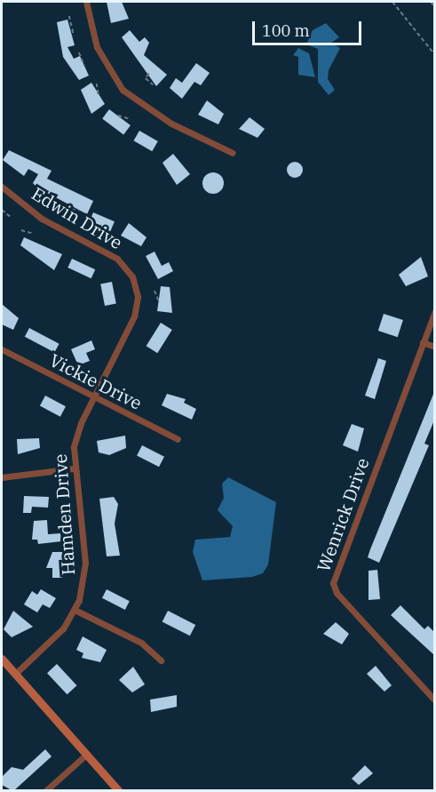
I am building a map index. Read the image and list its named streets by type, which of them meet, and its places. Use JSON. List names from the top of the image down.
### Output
{
  "streets": {
    "street": [
      "Edwin Drive",
      "Vickie Drive",
      "Hamden Drive",
      "Wenrick Drive"
    ]
  },
  "crossings": [
    ["Edwin Drive", "Vickie Drive"],
    ["Edwin Drive", "Hamden Drive"],
    ["Vickie Drive", "Hamden Drive"]
  ],
  "scale_bar": "100 m"
}
